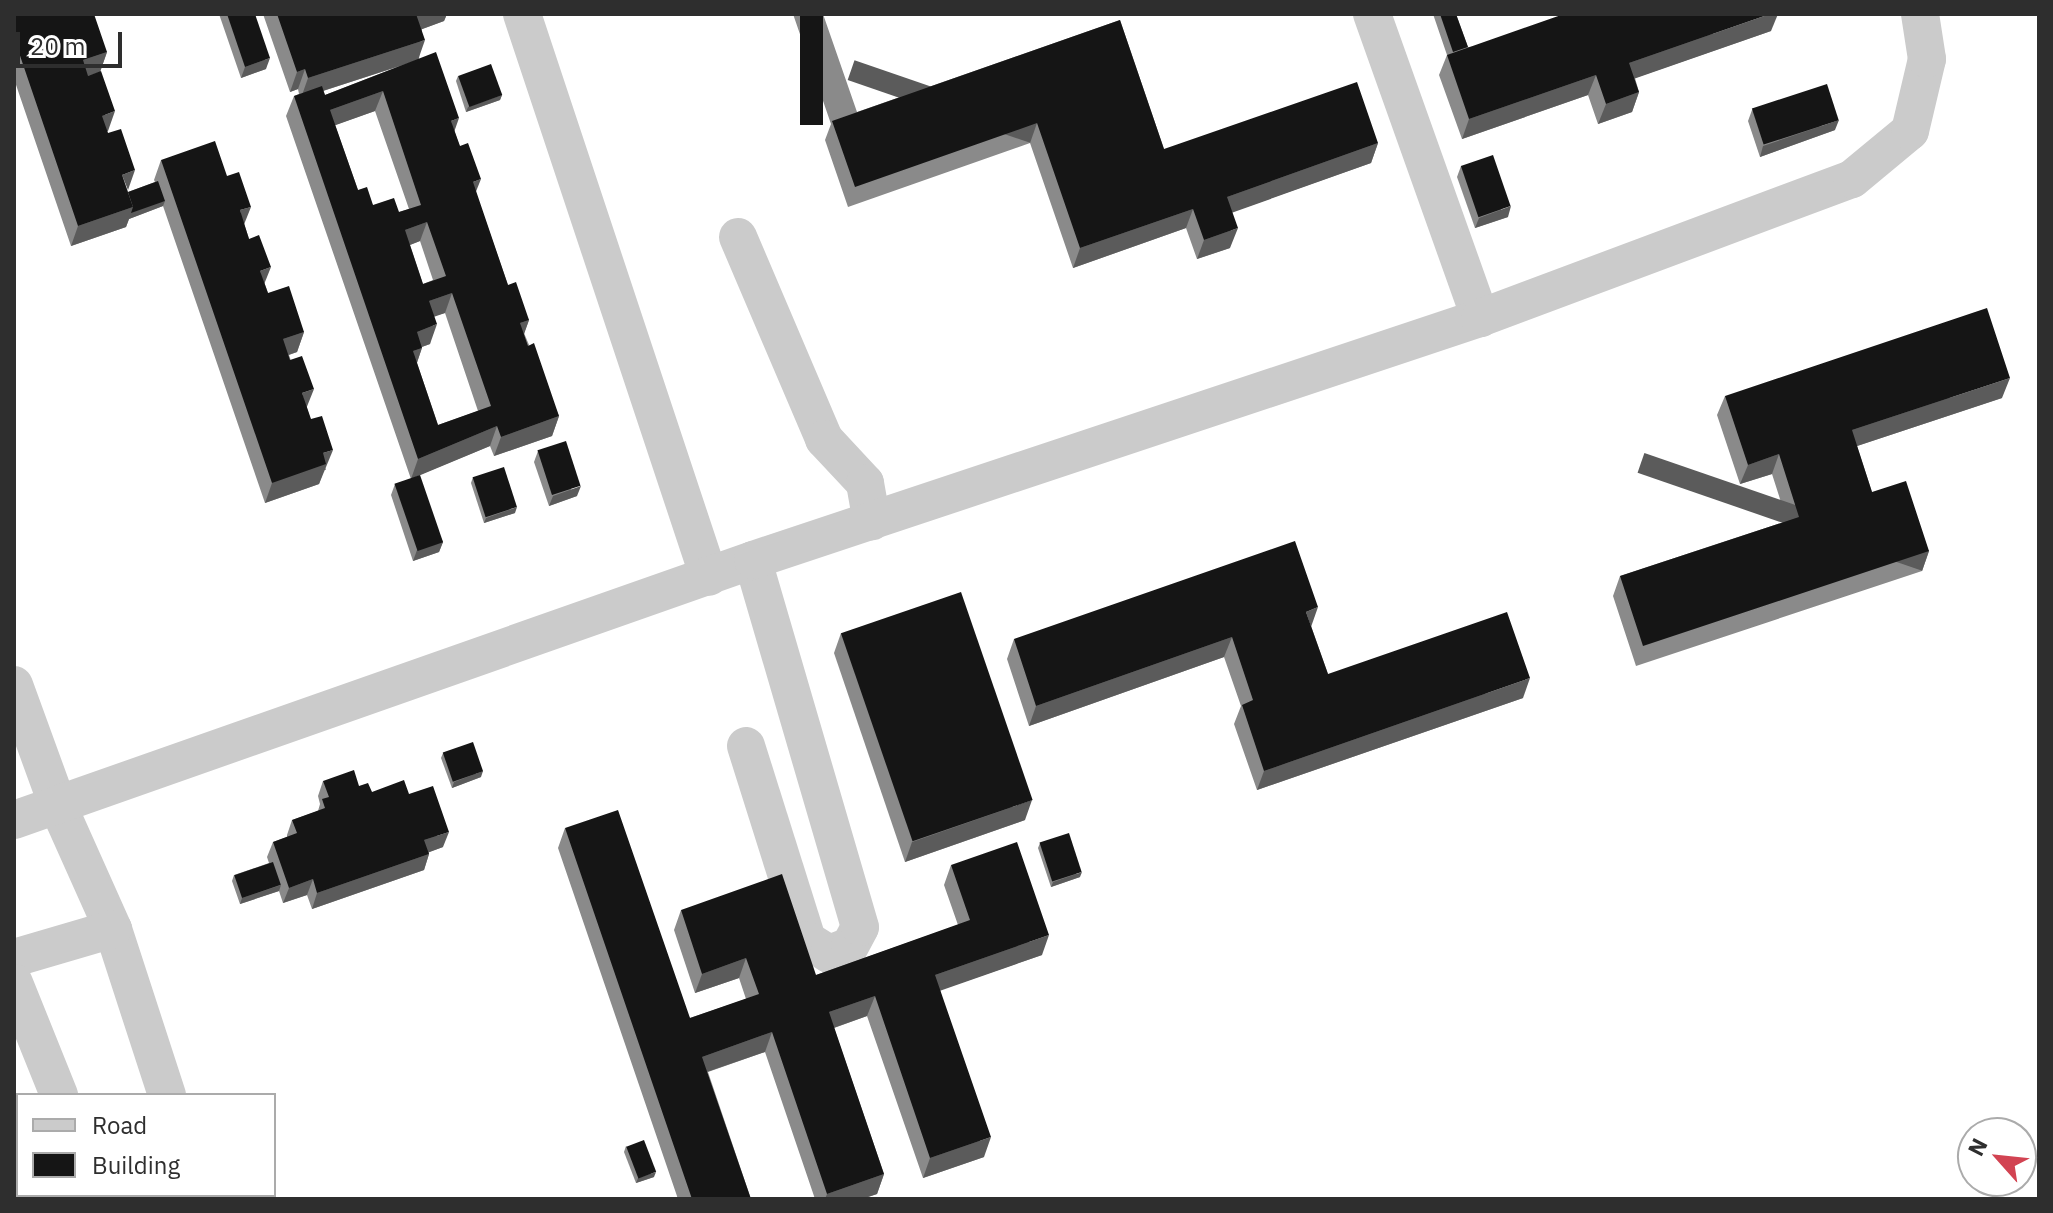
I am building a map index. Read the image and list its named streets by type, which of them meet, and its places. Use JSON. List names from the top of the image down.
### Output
{
  "legend": ["Road", "Building"],
  "scale_bar": "20 m",
  "north": "top left"
}
